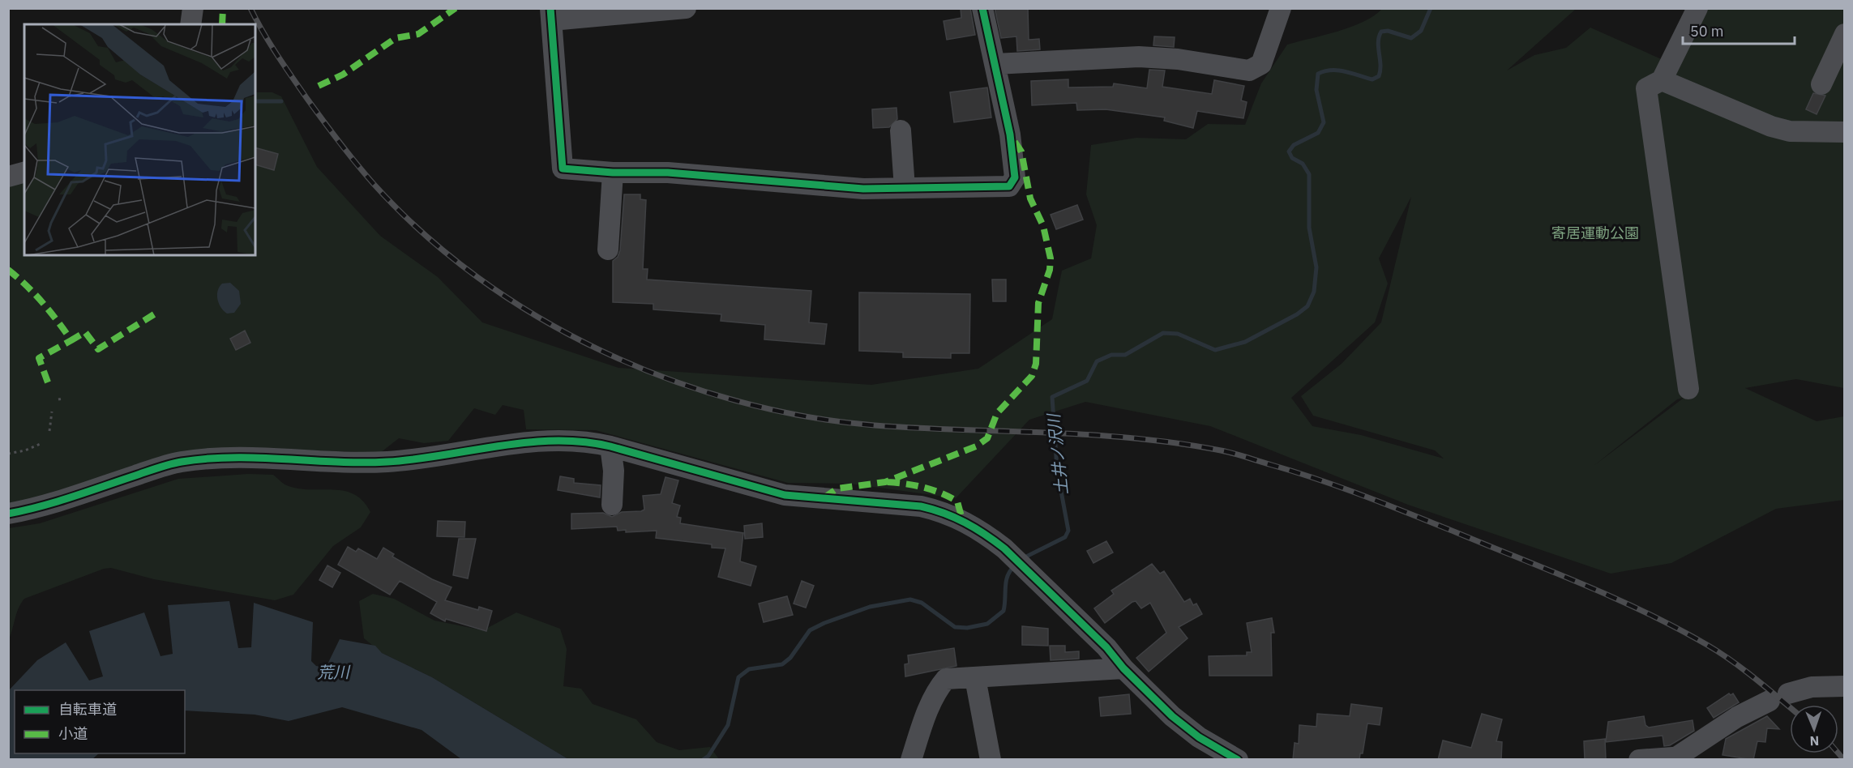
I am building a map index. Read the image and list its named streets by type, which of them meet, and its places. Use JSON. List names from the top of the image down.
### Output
{
  "water": ["土井ノ沢川", "荒川"],
  "parks": ["寄居運動公園"],
  "legend": ["自転車道", "小道"],
  "scale_bar": "50 m",
  "north": "bottom"
}
